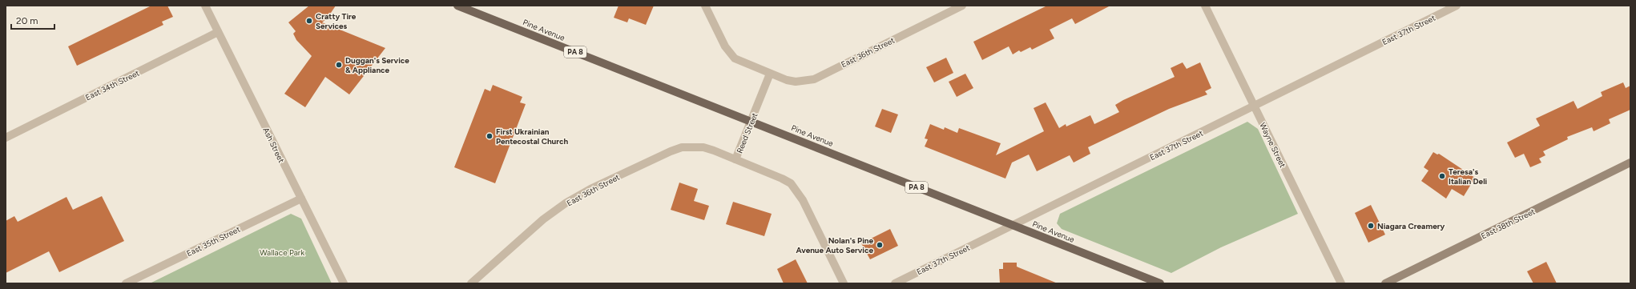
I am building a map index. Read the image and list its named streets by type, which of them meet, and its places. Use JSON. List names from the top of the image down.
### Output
{
  "streets": {
    "main road": ["Pine Avenue", "PA 8", "East 38th Street"],
    "street": [
      "East 37th Street",
      "East 36th Street",
      "East 34th Street",
      "Reed Street",
      "Ash Street",
      "Wayne Street",
      "East 35th Street"
    ]
  },
  "crossings": [
    ["Pine Avenue", "East 37th Street"],
    ["Pine Avenue", "Reed Street"],
    ["East 37th Street", "Wayne Street"],
    ["East 36th Street", "Reed Street"],
    ["East 34th Street", "Ash Street"],
    ["Ash Street", "East 35th Street"]
  ],
  "parks": ["Wallace Park"],
  "places": [
    "Cratty Tire Services",
    "Duggan's Service & Appliance",
    "First Ukrainian Pentecostal Church",
    "Teresa's Italian Deli",
    "Niagara Creamery",
    "Nolan's Pine Avenue Auto Service"
  ],
  "scale_bar": "20 m"
}
